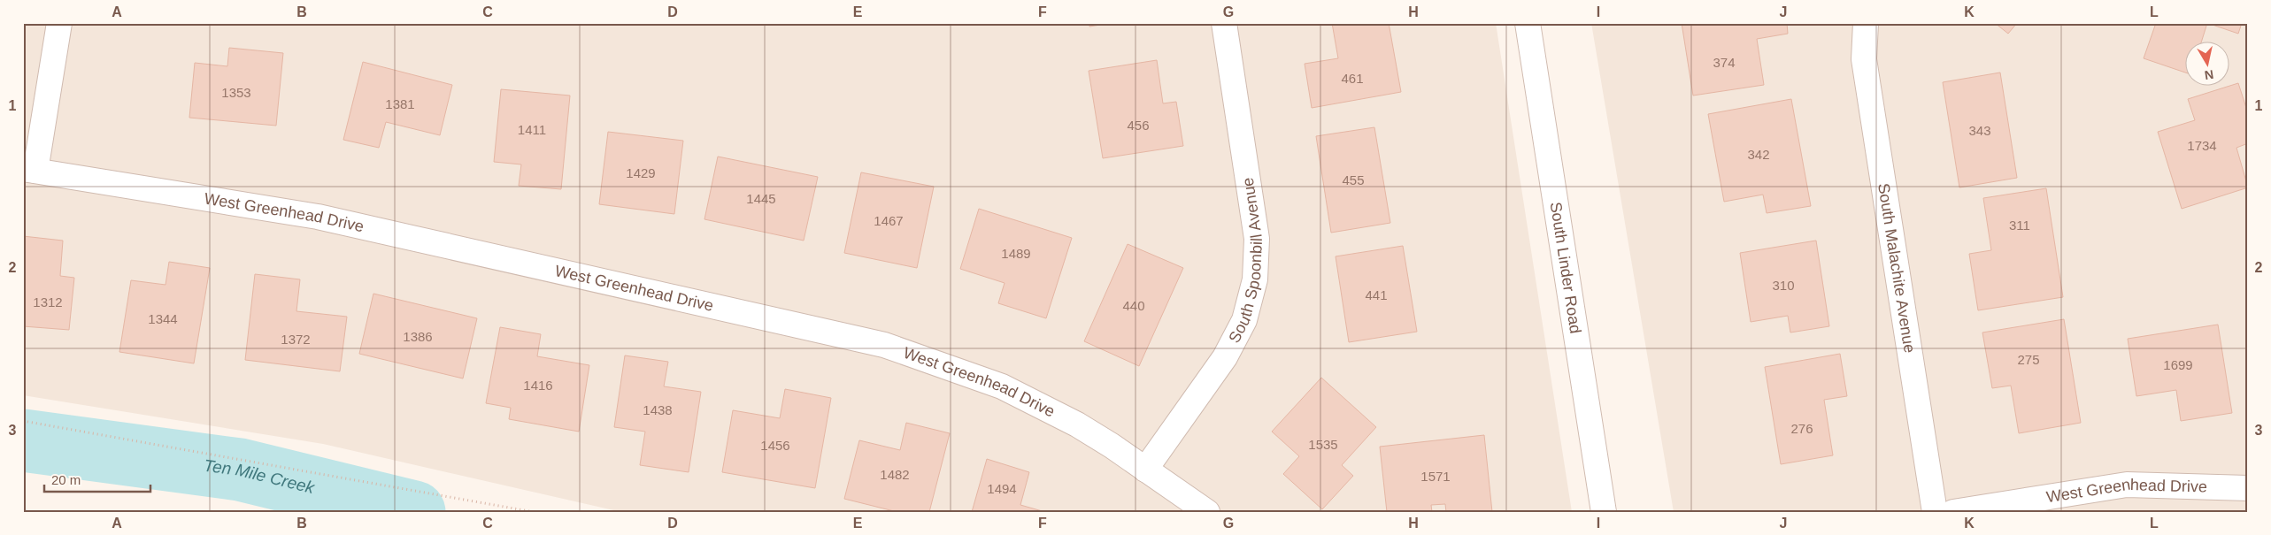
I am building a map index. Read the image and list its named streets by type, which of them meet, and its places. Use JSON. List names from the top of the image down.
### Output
{
  "streets": {
    "street": [
      "West Greenhead Drive",
      "South Spoonbill Avenue",
      "South Linder Road",
      "South Malachite Avenue"
    ]
  },
  "crossings": [
    ["West Greenhead Drive", "South Spoonbill Avenue"]
  ],
  "water": ["Ten Mile Creek"],
  "house_numbers": [
    "374",
    "461",
    "1353",
    "1381",
    "456",
    "1411",
    "343",
    "1734",
    "342",
    "1429",
    "455",
    "1445",
    "1467",
    "311",
    "1489",
    "310",
    "441",
    "1312",
    "440",
    "1344",
    "1386",
    "1372",
    "275",
    "1699",
    "1416",
    "1438",
    "276",
    "1535",
    "1456",
    "1482",
    "1571",
    "1494"
  ],
  "scale_bar": "20 m",
  "north": "bottom",
  "grid": {
    "columns": [
      "A",
      "B",
      "C",
      "D",
      "E",
      "F",
      "G",
      "H",
      "I",
      "J",
      "K",
      "L"
    ],
    "rows": ["1", "2", "3"]
  }
}
